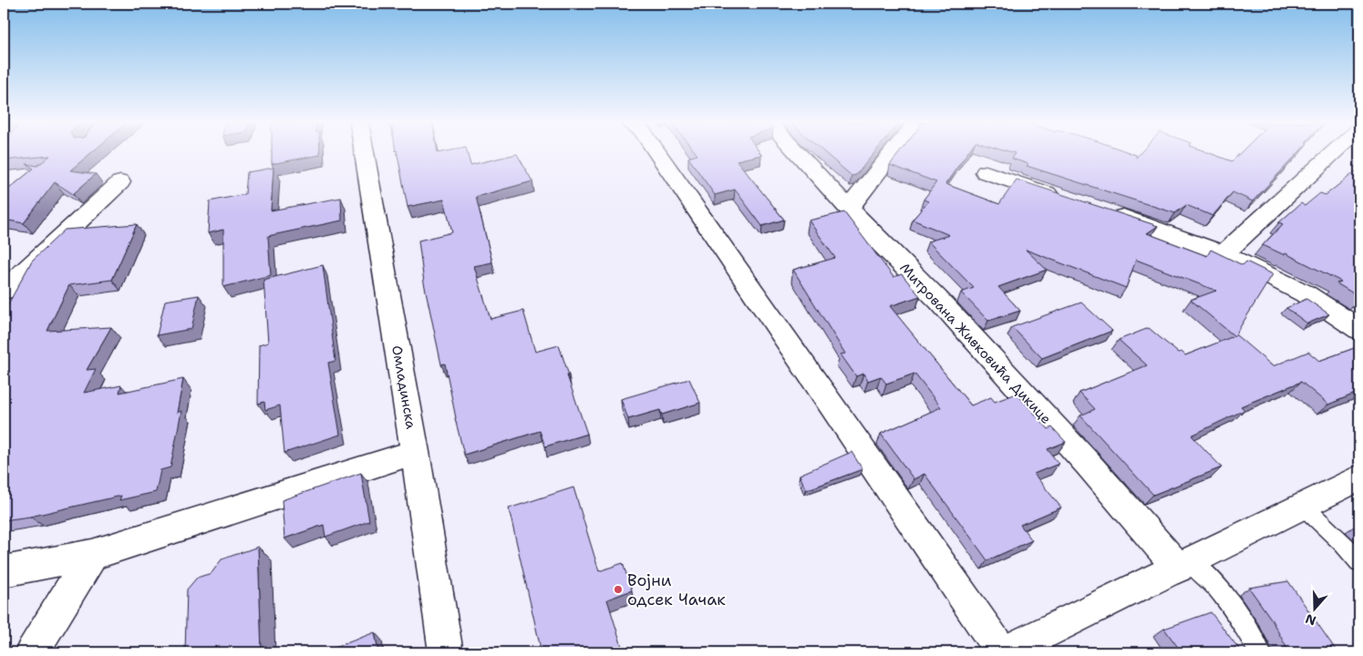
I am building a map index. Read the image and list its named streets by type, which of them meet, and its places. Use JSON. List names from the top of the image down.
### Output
{
  "streets": {
    "street": ["Митрована Живковића Дикице", "Омладинска"]
  },
  "places": ["Војни одсек Чачак"],
  "north": "bottom"
}
